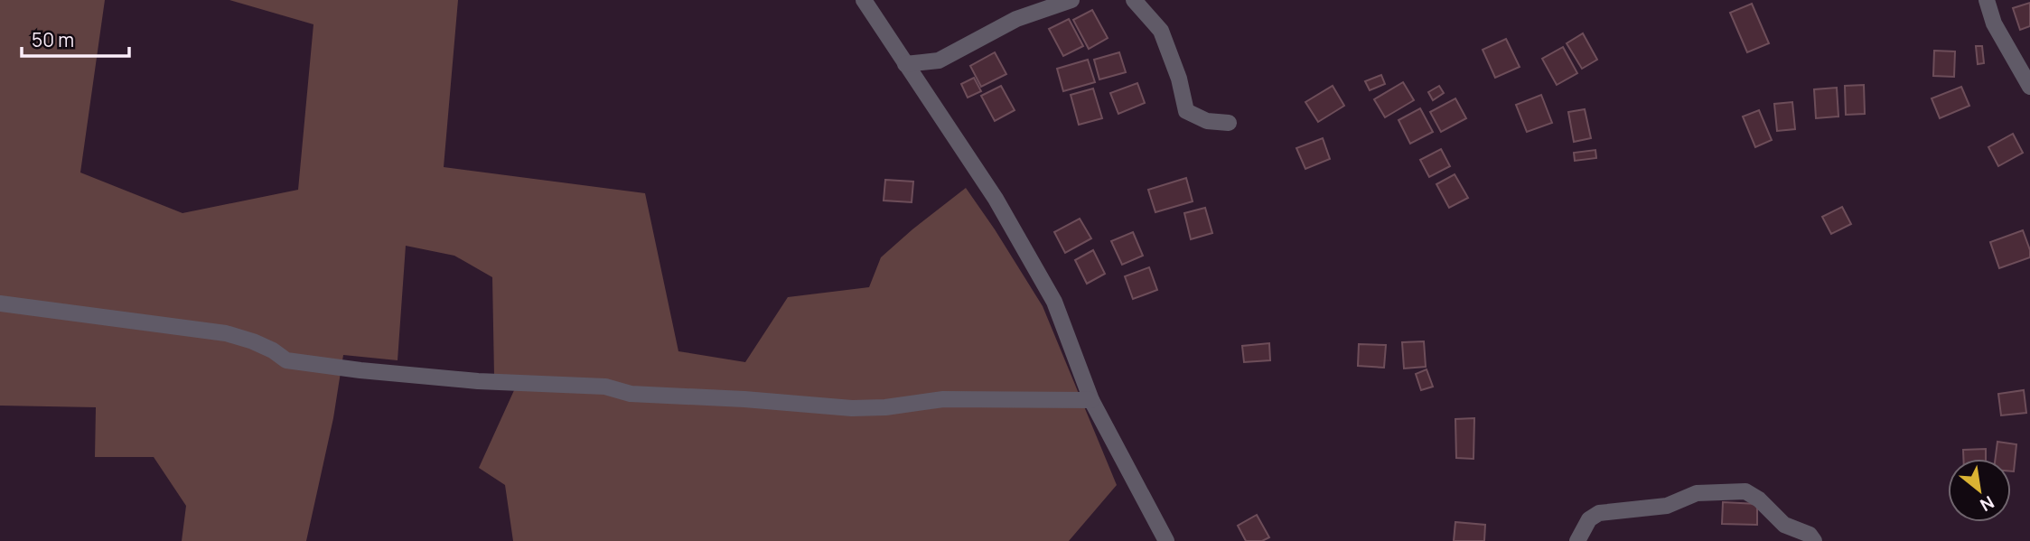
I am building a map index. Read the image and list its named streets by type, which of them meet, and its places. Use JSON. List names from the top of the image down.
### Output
{
  "scale_bar": "50 m",
  "north": "bottom right"
}
